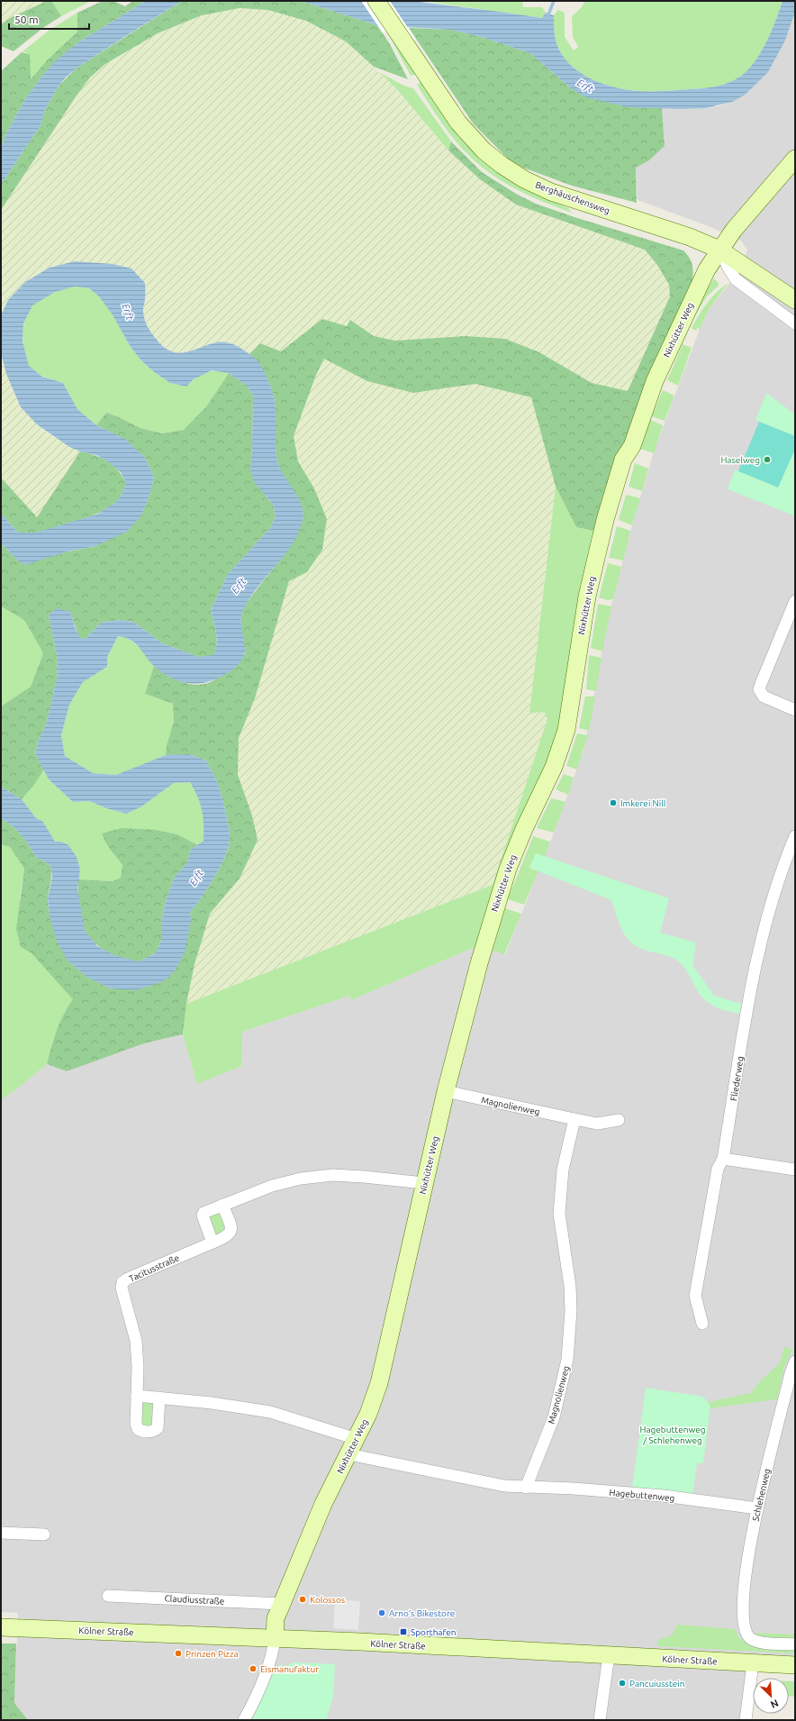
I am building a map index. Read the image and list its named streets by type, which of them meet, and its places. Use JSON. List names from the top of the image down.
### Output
{
  "streets": {
    "main road": ["Berghäuschensweg", "Nixhütter Weg", "Kölner Straße"],
    "street": [
      "Fliederweg",
      "Magnolienweg",
      "Tacitusstraße",
      "Hagebuttenweg",
      "Schlehenweg",
      "Claudiusstraße"
    ]
  },
  "crossings": [
    ["Berghäuschensweg", "Nixhütter Weg"],
    ["Nixhütter Weg", "Magnolienweg"],
    ["Nixhütter Weg", "Claudiusstraße"],
    ["Nixhütter Weg", "Kölner Straße"],
    ["Magnolienweg", "Hagebuttenweg"],
    ["Hagebuttenweg", "Schlehenweg"]
  ],
  "water": ["Erft"],
  "parks": ["Hagebuttenweg / Schlehenweg"],
  "places": {
    "other": [
      "Haselweg",
      "Imkerei Nill",
      "Kolossos",
      "Arno‘s Bikestore",
      "Prinzen Pizza",
      "Eismanufaktur",
      "Pancuiusstein"
    ],
    "transit": ["Sporthafen"]
  },
  "scale_bar": "50 m",
  "north": "bottom right"
}
